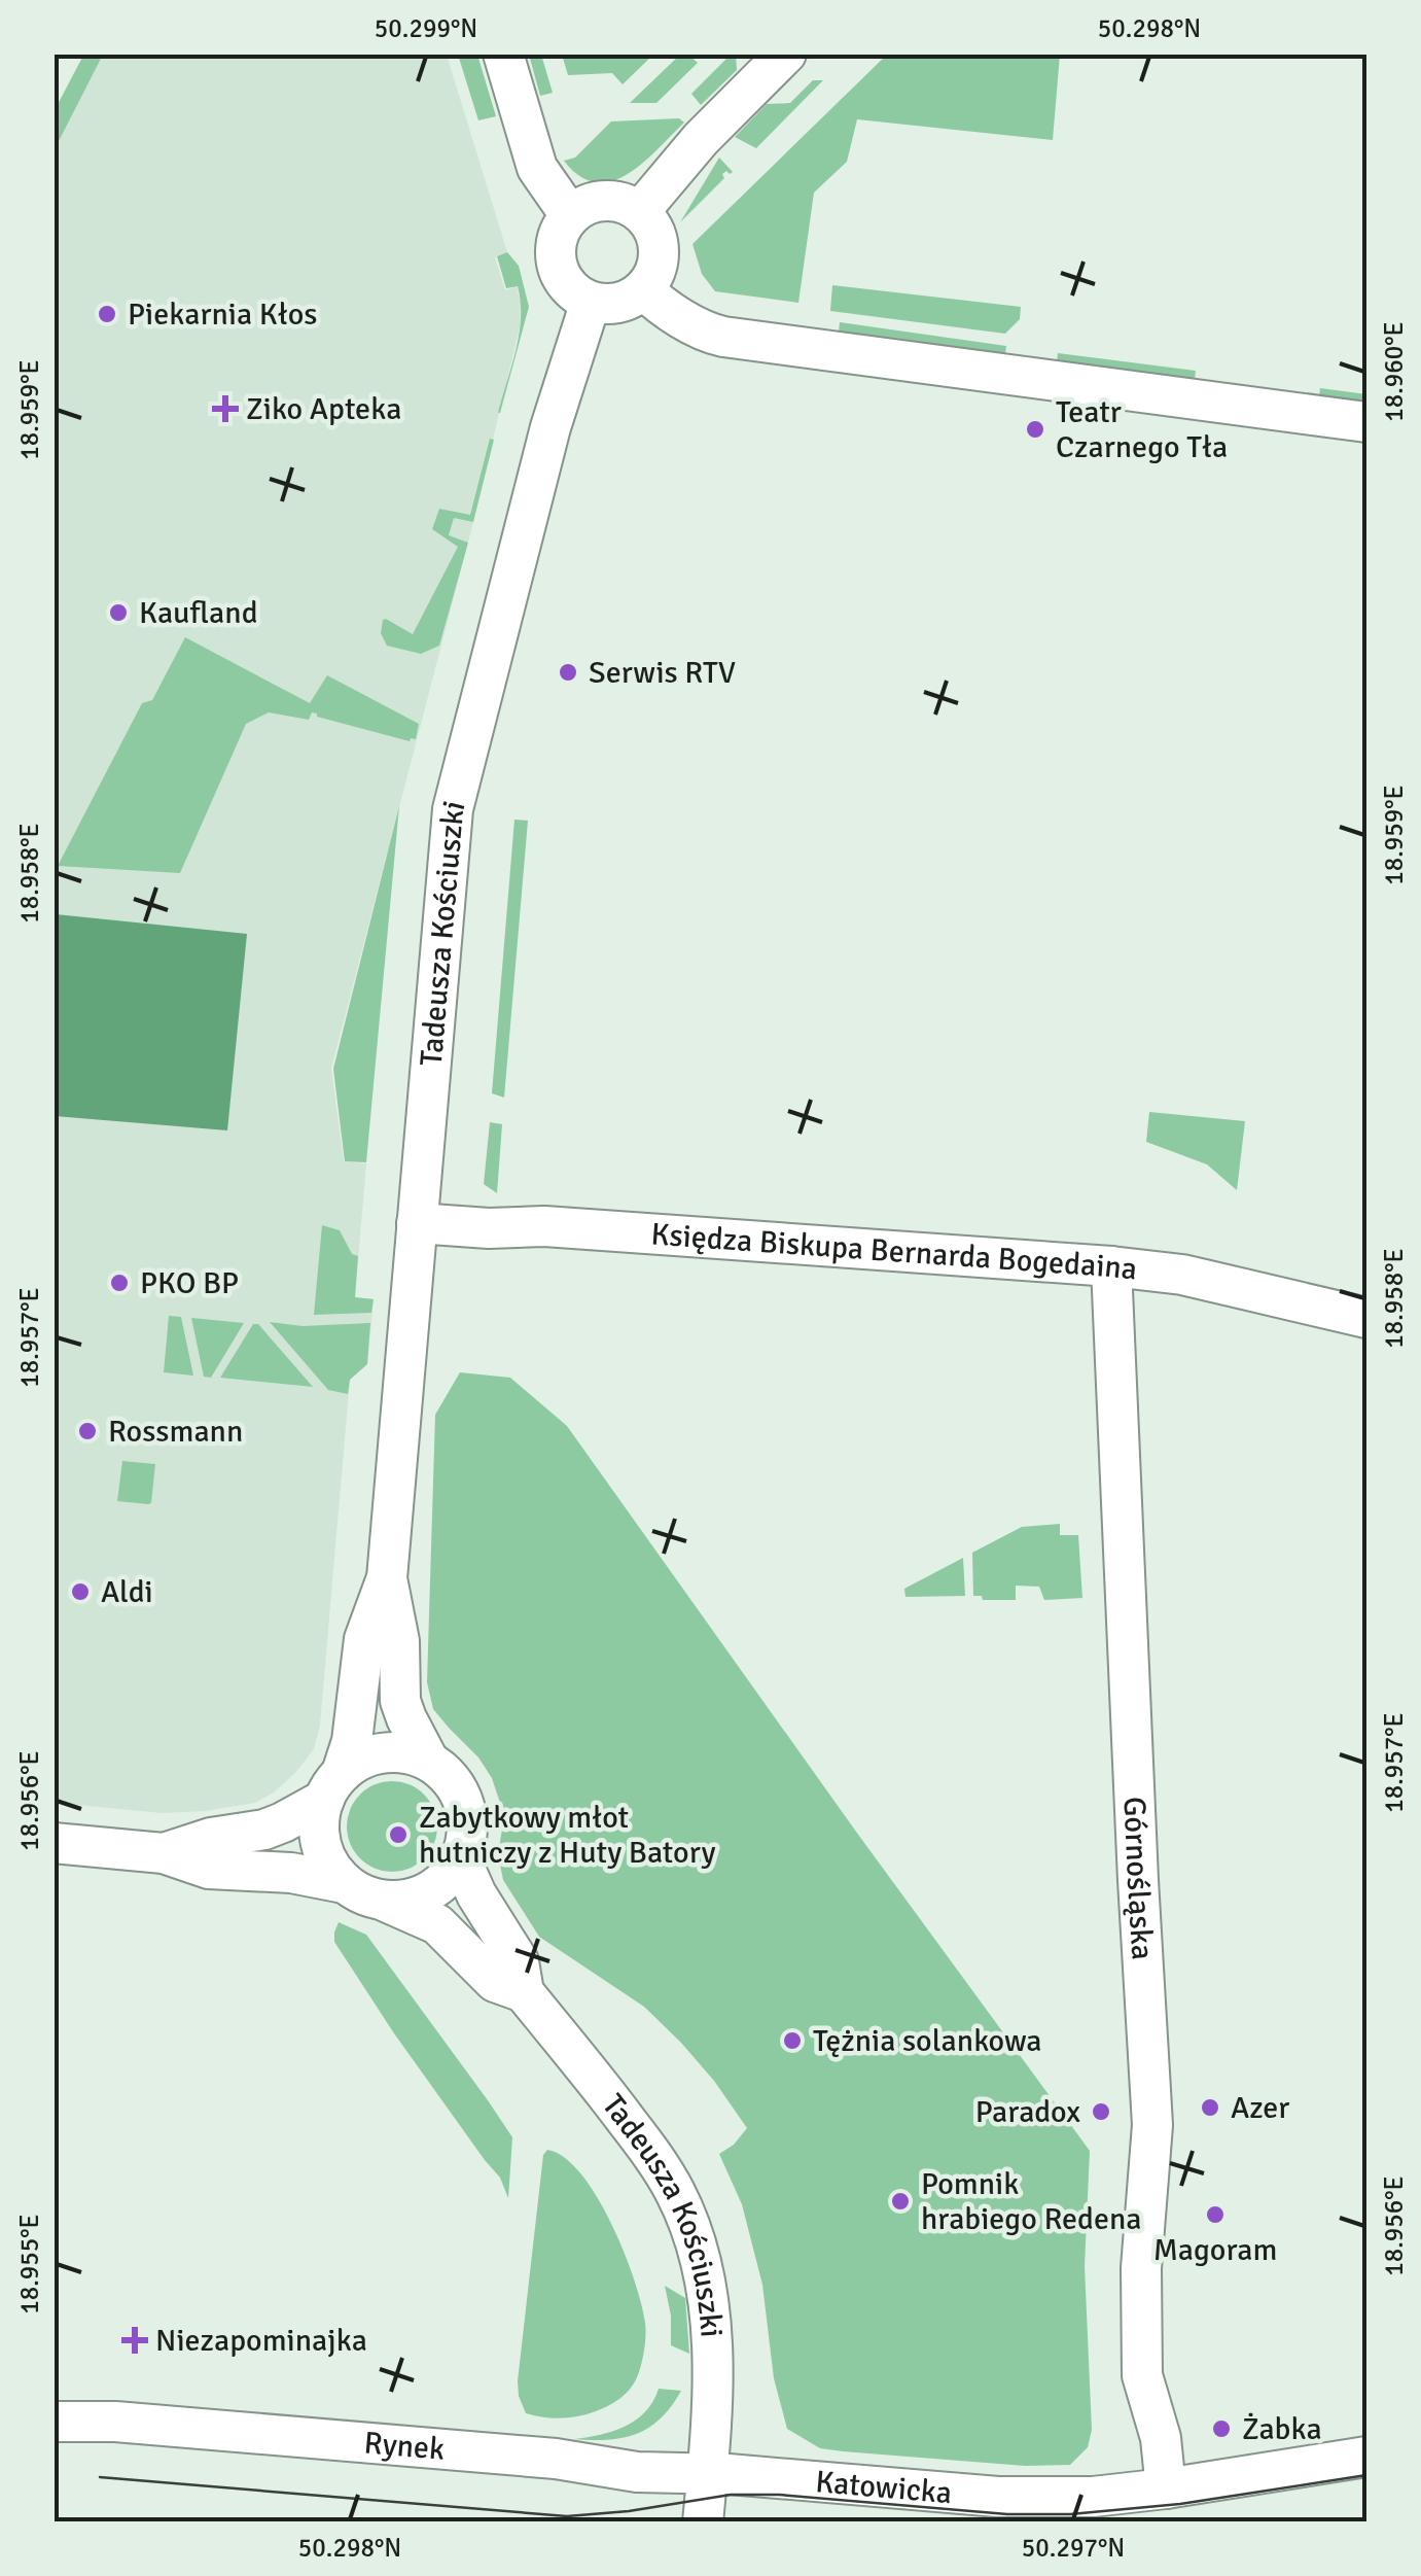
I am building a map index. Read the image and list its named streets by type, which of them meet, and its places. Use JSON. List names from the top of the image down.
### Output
{
  "streets": {
    "street": [
      "Tadeusza Kościuszki",
      "Księdza Biskupa Bernarda Bogedaina",
      "Górnośląska",
      "Rynek",
      "Katowicka"
    ]
  },
  "crossings": [
    ["Tadeusza Kościuszki", "Księdza Biskupa Bernarda Bogedaina"],
    ["Tadeusza Kościuszki", "Rynek"],
    ["Tadeusza Kościuszki", "Katowicka"],
    ["Księdza Biskupa Bernarda Bogedaina", "Górnośląska"],
    ["Górnośląska", "Katowicka"],
    ["Rynek", "Katowicka"]
  ],
  "places": {
    "other": [
      "Piekarnia Kłos",
      "Teatr Czarnego Tła",
      "Kaufland",
      "Serwis RTV",
      "PKO BP",
      "Rossmann",
      "Aldi",
      "Zabytkowy młot hutniczy z Huty Batory",
      "Tężnia solankowa",
      "Azer",
      "Paradox",
      "Pomnik hrabiego Redena",
      "Magoram",
      "Żabka"
    ],
    "health": ["Ziko Apteka", "Niezapominajka"]
  },
  "coordinates": [
    "50.299°N",
    "50.298°N",
    "18.960°E",
    "18.959°E",
    "18.958°E",
    "18.957°E",
    "18.956°E",
    "18.955°E",
    "50.297°N"
  ]
}
